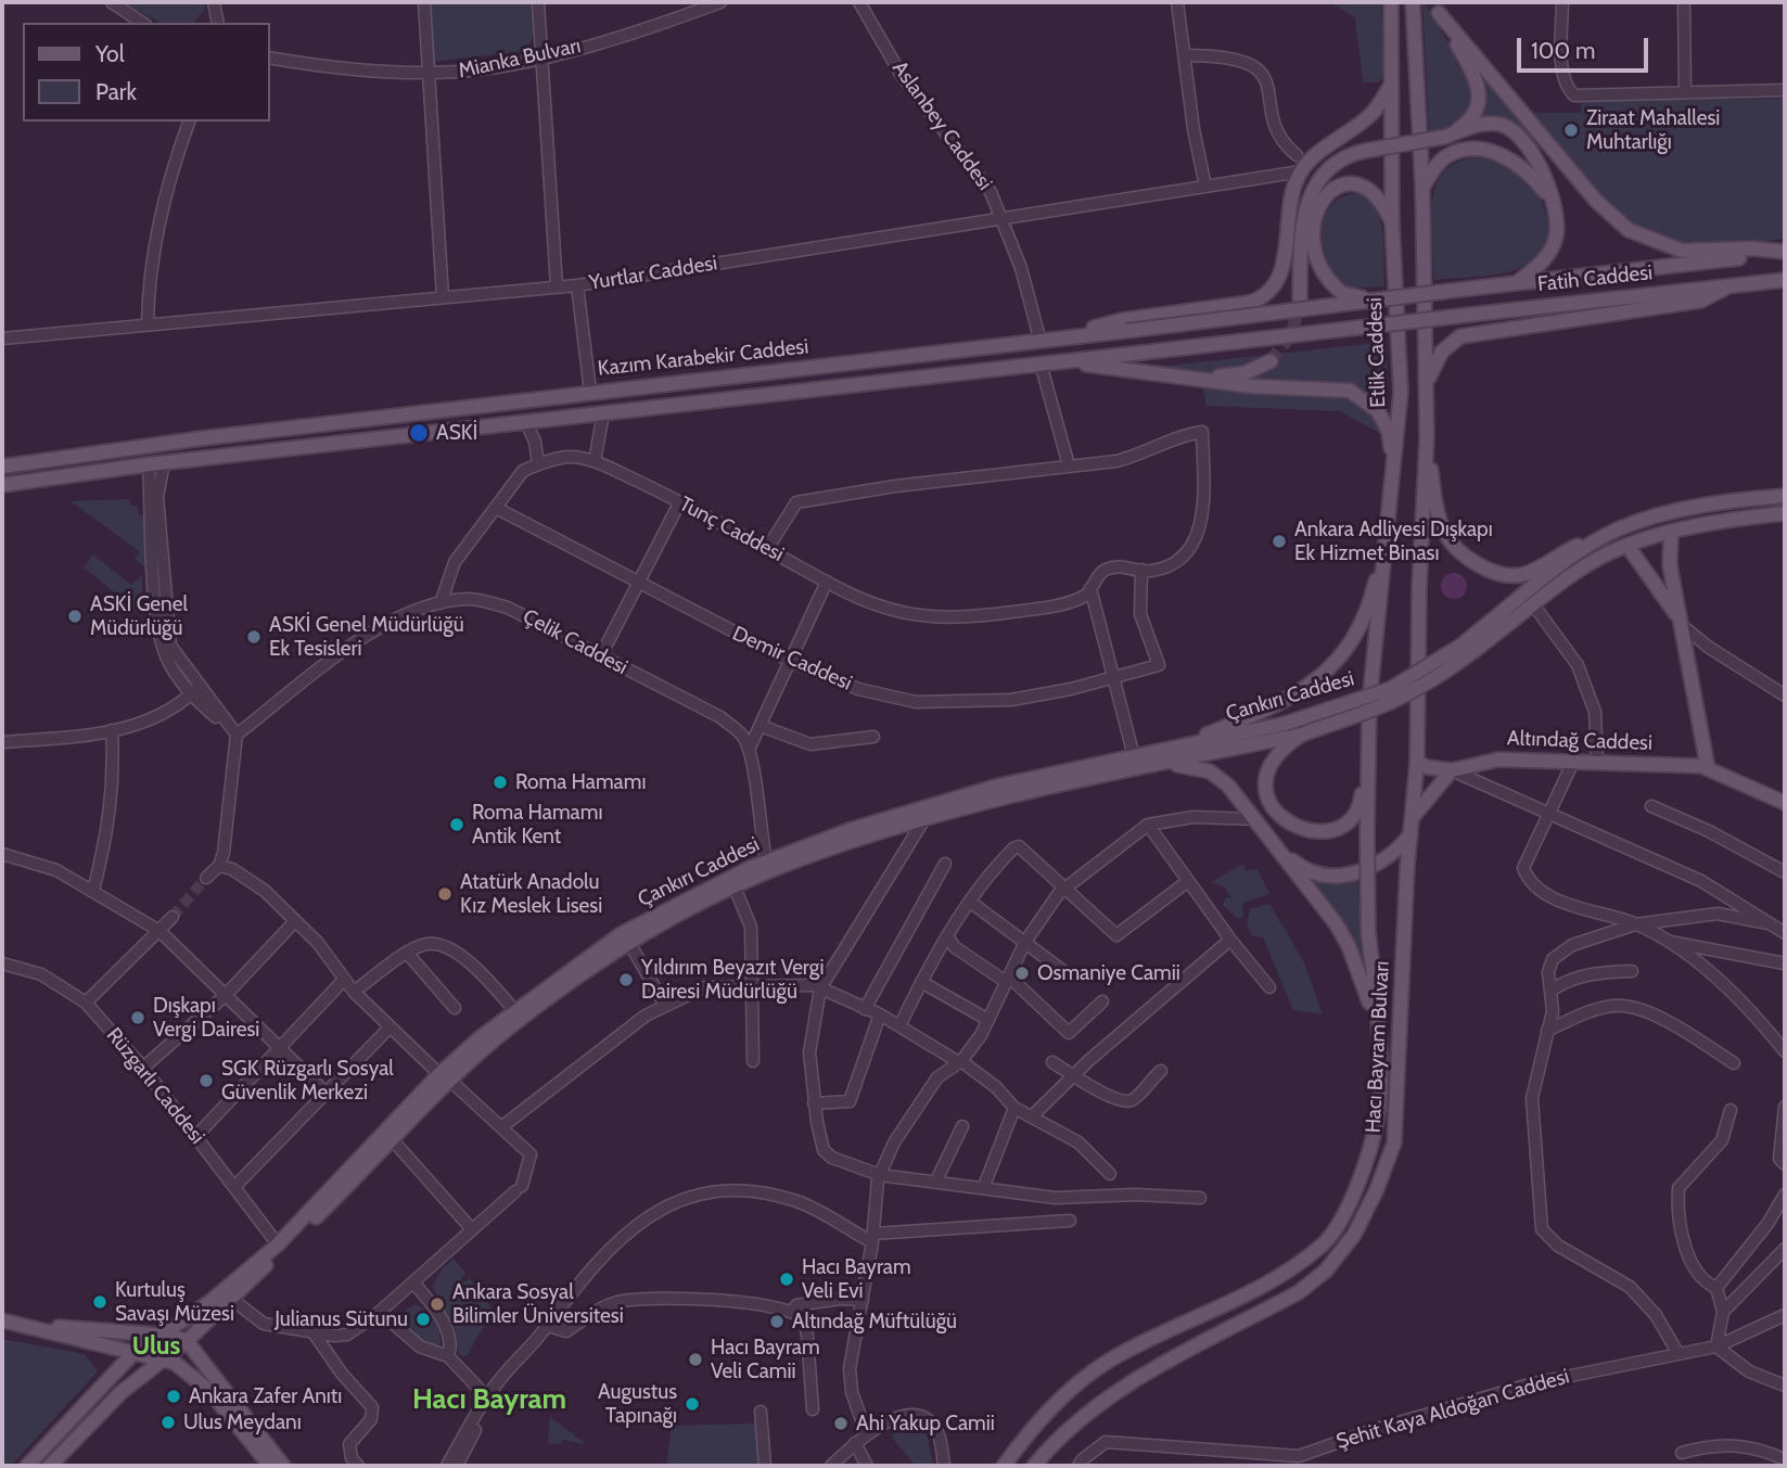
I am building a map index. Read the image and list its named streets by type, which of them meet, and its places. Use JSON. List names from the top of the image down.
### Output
{
  "streets": {
    "main road": [
      "Fatih Caddesi",
      "Etlik Caddesi",
      "Kazım Karabekir Caddesi",
      "Çankırı Caddesi",
      "Altındağ Caddesi",
      "Hacı Bayram Bulvarı"
    ],
    "street": [
      "Mianka Bulvarı",
      "Aslanbey Caddesi",
      "Yurtlar Caddesi",
      "Tunç Caddesi",
      "Çelik Caddesi",
      "Demir Caddesi",
      "Rüzgarlı Caddesi",
      "Şehit Kaya Aldoğan Caddesi"
    ]
  },
  "crossings": [
    ["Aslanbey Caddesi", "Yurtlar Caddesi"],
    ["Aslanbey Caddesi", "Kazım Karabekir Caddesi"],
    ["Fatih Caddesi", "Kazım Karabekir Caddesi"],
    ["Etlik Caddesi", "Hacı Bayram Bulvarı"],
    ["Tunç Caddesi", "Demir Caddesi"],
    ["Çankırı Caddesi", "Rüzgarlı Caddesi"],
    ["Altındağ Caddesi", "Hacı Bayram Bulvarı"]
  ],
  "districts": ["Ulus", "Hacı Bayram"],
  "places": [
    "Ziraat Mahallesi Muhtarlığı",
    "ASKİ",
    "Ankara Adliyesi Dışkapı Ek Hizmet Binası",
    "ASKİ Genel Müdürlüğü",
    "ASKİ Genel Müdürlüğü Ek Tesisleri",
    "Roma Hamamı",
    "Roma Hamamı Antik Kent",
    "Atatürk Anadolu Kız Meslek Lisesi",
    "Osmaniye Camii",
    "Yıldırım Beyazıt Vergi Dairesi Müdürlüğü",
    "Dışkapı Vergi Dairesi",
    "SGK Rüzgarlı Sosyal Güvenlik Merkezi",
    "Hacı Bayram Veli Evi",
    "Kurtuluş Savaşı Müzesi",
    "Ankara Sosyal Bilimler Üniversitesi",
    "Julianus Sütunu",
    "Altındağ Müftülüğü",
    "Hacı Bayram Veli Camii",
    "Ankara Zafer Anıtı",
    "Augustus Tapınağı",
    "Ulus Meydanı",
    "Ahi Yakup Camii"
  ],
  "legend": ["Yol", "Park"],
  "scale_bar": "100 m"
}
